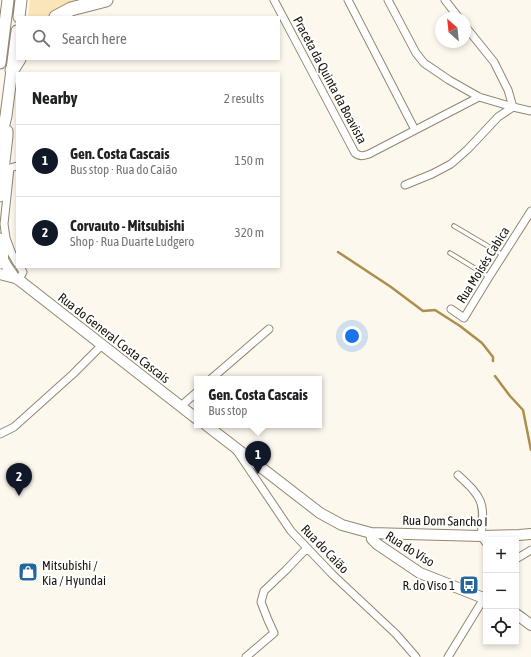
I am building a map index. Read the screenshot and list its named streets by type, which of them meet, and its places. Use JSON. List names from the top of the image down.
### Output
{
  "streets": {
    "main road": ["Rua do General Costa Cascais", "Rua Dom Sancho I", "Rua do Viso"],
    "street": ["Praceta da Quinta da Boavista", "Rua Moisés Cabica", "Rua do Caião"]
  },
  "crossings": [
    ["Rua Dom Sancho I", "Rua do Viso"]
  ],
  "places": {
    "shop": ["Mitsubishi / Kia / Hyundai"],
    "bus stop": ["R. do Viso 1"]
  },
  "north": "top left",
  "page": {
    "search": "Search here",
    "heading": ["Nearby", "2 results"],
    "list": [
      {
        "mark": "1",
        "name": "Gen. Costa Cascais",
        "note": "Bus stop · Rua do Caião",
        "value": "150 m"
      },
      {
        "mark": "2",
        "name": "Corvauto - Mitsubishi",
        "note": "Shop · Rua Duarte Ludgero",
        "value": "320 m"
      }
    ],
    "popup": ["Gen. Costa Cascais", "Bus stop"],
    "pins": ["1", "2"],
    "map_buttons": ["+", "−"]
  }
}
